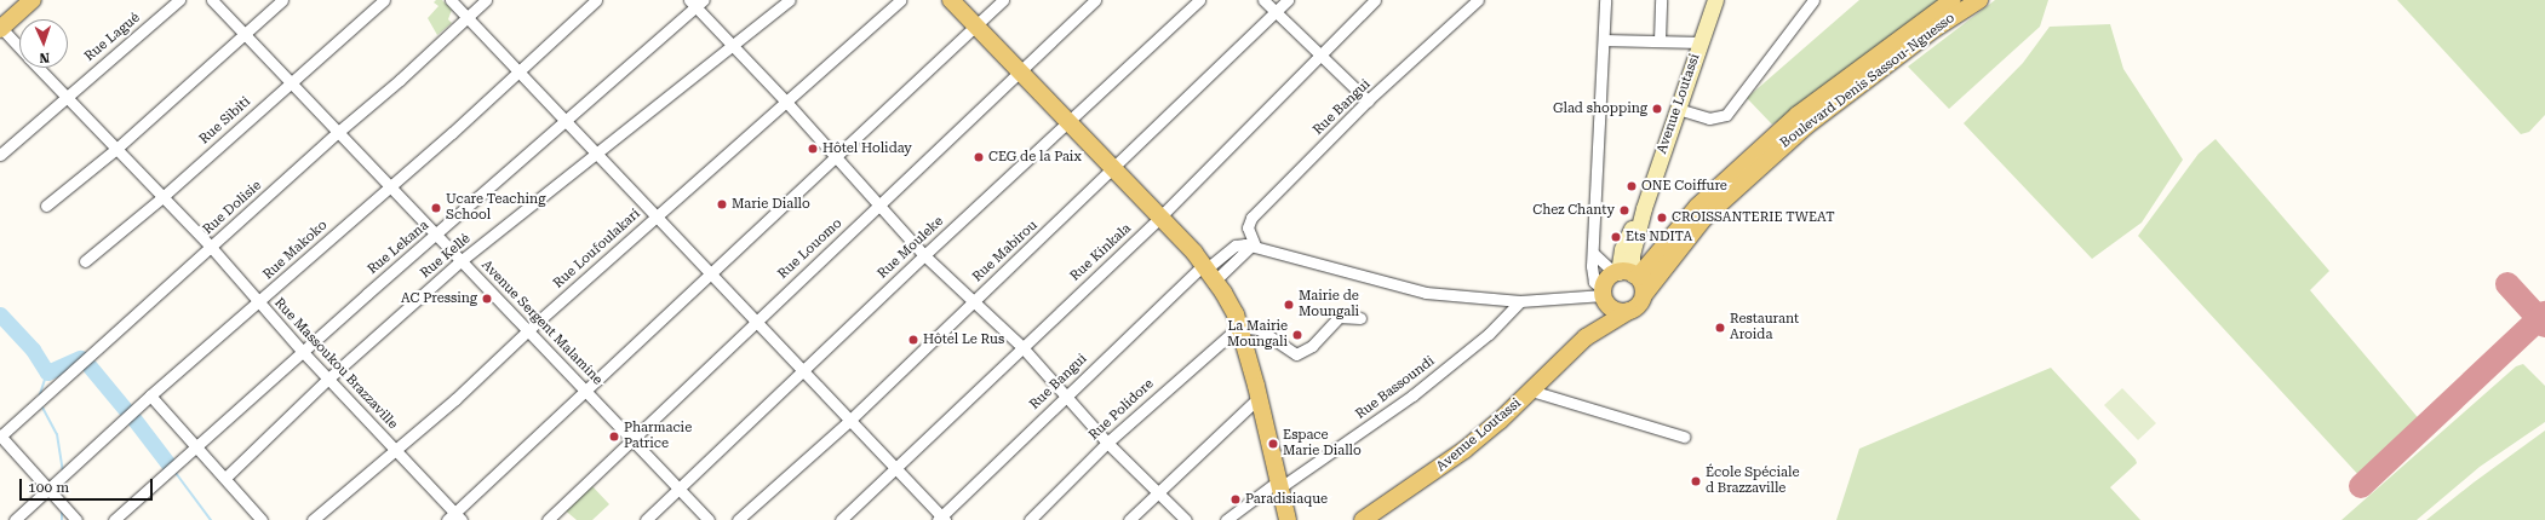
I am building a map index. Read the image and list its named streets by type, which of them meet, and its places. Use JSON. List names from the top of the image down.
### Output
{
  "streets": {
    "main road": ["Boulevard Denis Sassou-Nguesso", "Avenue Loutassi"],
    "street": [
      "Rue Lagué",
      "Rue Bangui",
      "Rue Sibiti",
      "Rue Dolisie",
      "Rue Lekana",
      "Rue Mouleke",
      "Rue Loufoulakari",
      "Rue Louomo",
      "Rue Makoko",
      "Rue Mabirou",
      "Rue Kinkala",
      "Rue Kellé",
      "Avenue Sergent Malamine",
      "Rue Massoukou Brazzaville",
      "Rue Bassoundi",
      "Rue Polidore"
    ]
  },
  "crossings": [
    ["Rue Lagué", "Rue Massoukou Brazzaville"],
    ["Boulevard Denis Sassou-Nguesso", "Avenue Loutassi"],
    ["Rue Sibiti", "Avenue Sergent Malamine"],
    ["Rue Sibiti", "Rue Massoukou Brazzaville"],
    ["Rue Dolisie", "Avenue Sergent Malamine"],
    ["Rue Dolisie", "Rue Massoukou Brazzaville"],
    ["Rue Lekana", "Avenue Sergent Malamine"],
    ["Rue Lekana", "Rue Massoukou Brazzaville"],
    ["Rue Mouleke", "Avenue Sergent Malamine"],
    ["Rue Loufoulakari", "Avenue Sergent Malamine"],
    ["Rue Loufoulakari", "Rue Massoukou Brazzaville"],
    ["Rue Louomo", "Avenue Sergent Malamine"],
    ["Rue Makoko", "Avenue Sergent Malamine"],
    ["Rue Makoko", "Rue Massoukou Brazzaville"],
    ["Rue Kellé", "Avenue Sergent Malamine"],
    ["Rue Kellé", "Rue Massoukou Brazzaville"]
  ],
  "places": [
    "Glad shopping",
    "Hôtel Holiday",
    "CEG de la Paix",
    "ONE Coiffure",
    "Marie Diallo",
    "Ucare Teaching School",
    "Chez Chanty",
    "CROISSANTERIE TWEAT",
    "Ets NDITA",
    "AC Pressing",
    "Mairie de Moungali",
    "Restaurant Aroida",
    "La Mairie Moungali",
    "Hôtel Le Rus",
    "Pharmacie Patrice",
    "Espace Marie Diallo",
    "École Spéciale d Brazzaville",
    "Paradisiaque"
  ],
  "scale_bar": "100 m",
  "north": "bottom"
}
